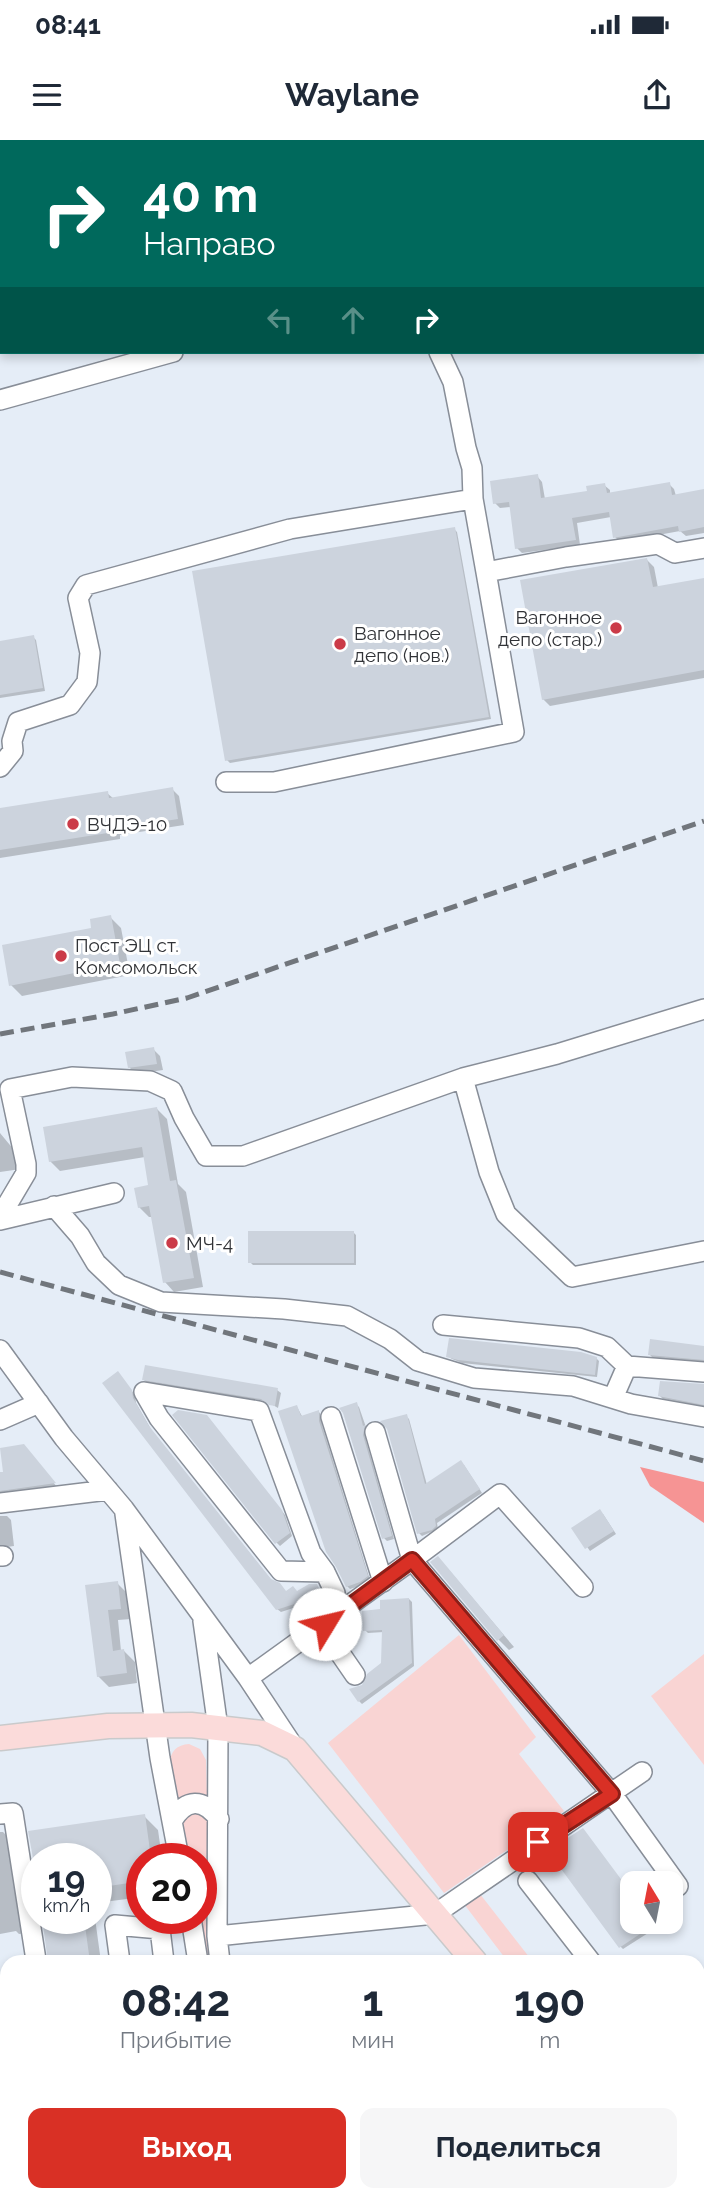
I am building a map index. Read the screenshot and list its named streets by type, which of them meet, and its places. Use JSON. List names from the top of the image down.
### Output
{
  "places": [
    "Вагонное депо (стар.)",
    "Вагонное депо (нов.)",
    "ВЧДЭ-10",
    "Пост ЭЦ ст. Комсомольск",
    "МЧ-4"
  ],
  "north": "top",
  "page": {
    "status": "08:41",
    "header": "Waylane",
    "turn": ["40 m", "Направо"],
    "speed": "19 km/h",
    "limit": "20",
    "eta": [
      "08:42",
      "Прибытие",
      "1",
      "мин",
      "190",
      "m"
    ],
    "buttons": ["Выход", "Поделиться"]
  }
}
